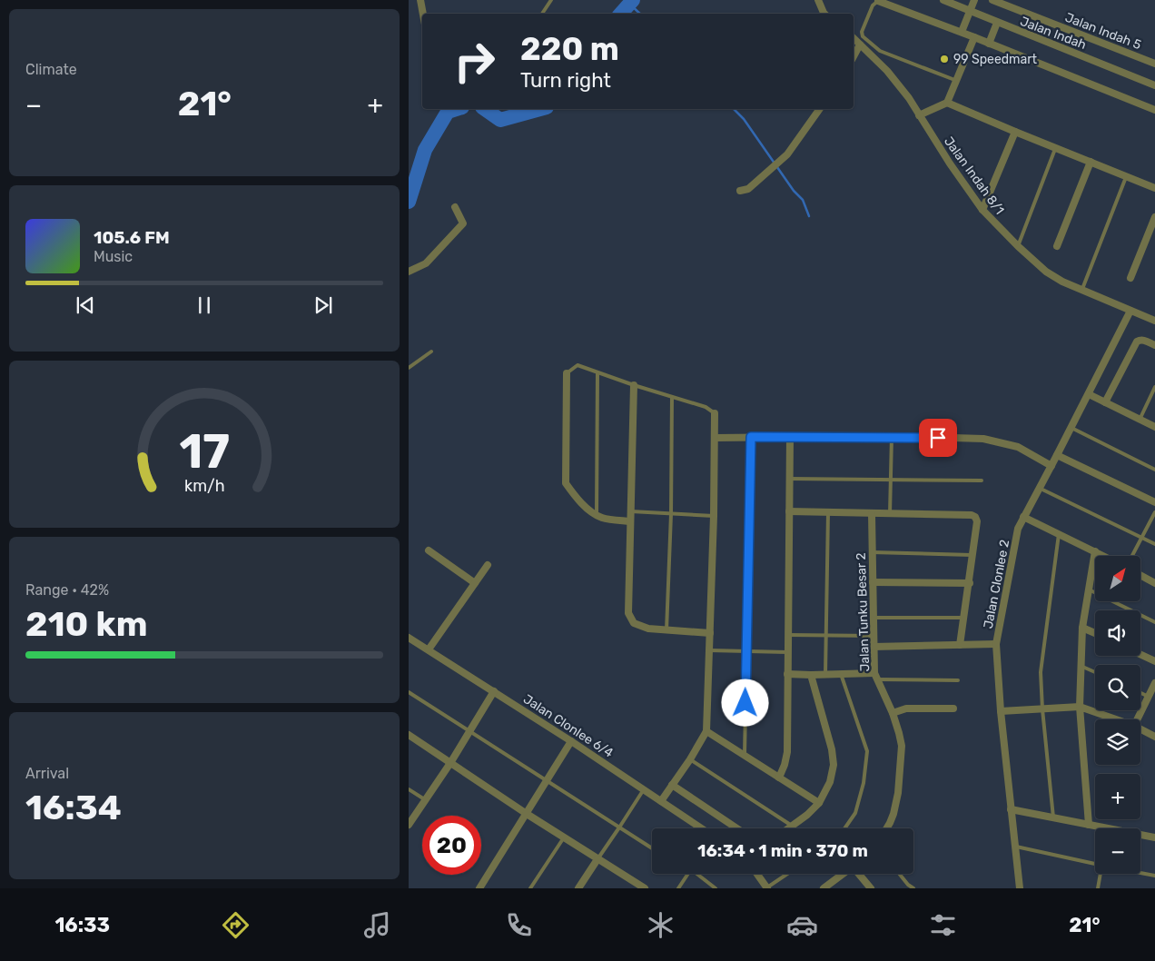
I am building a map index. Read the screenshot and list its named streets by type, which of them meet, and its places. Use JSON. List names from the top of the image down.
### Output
{
  "streets": {
    "street": [
      "Jalan Indah 5",
      "Jalan Indah",
      "Jalan Indah 8/1",
      "Jalan Clonlee 2",
      "Jalan Tunku Besar 2",
      "Jalan Clonlee 6/4"
    ]
  },
  "crossings": [
    ["Jalan Indah 8/1", "Jalan Clonlee 2"]
  ],
  "places": ["99 Speedmart"],
  "north": "top right",
  "page": {
    "tile": [
      "Climate",
      ["Range · 42%", "210 km"],
      ["Arrival", "16:34"]
    ],
    "turn": ["220 m", "Turn right"],
    "heat": ["−", "21°", "+"],
    "song": ["105.6 FM", "Music"],
    "map_buttons": ["+", "−"],
    "limit": "20",
    "trip": "16:34 · 1 min · 370 m",
    "tabs": ["16:33", "21°"],
    "gauge": ["17", "km/h"]
  }
}
